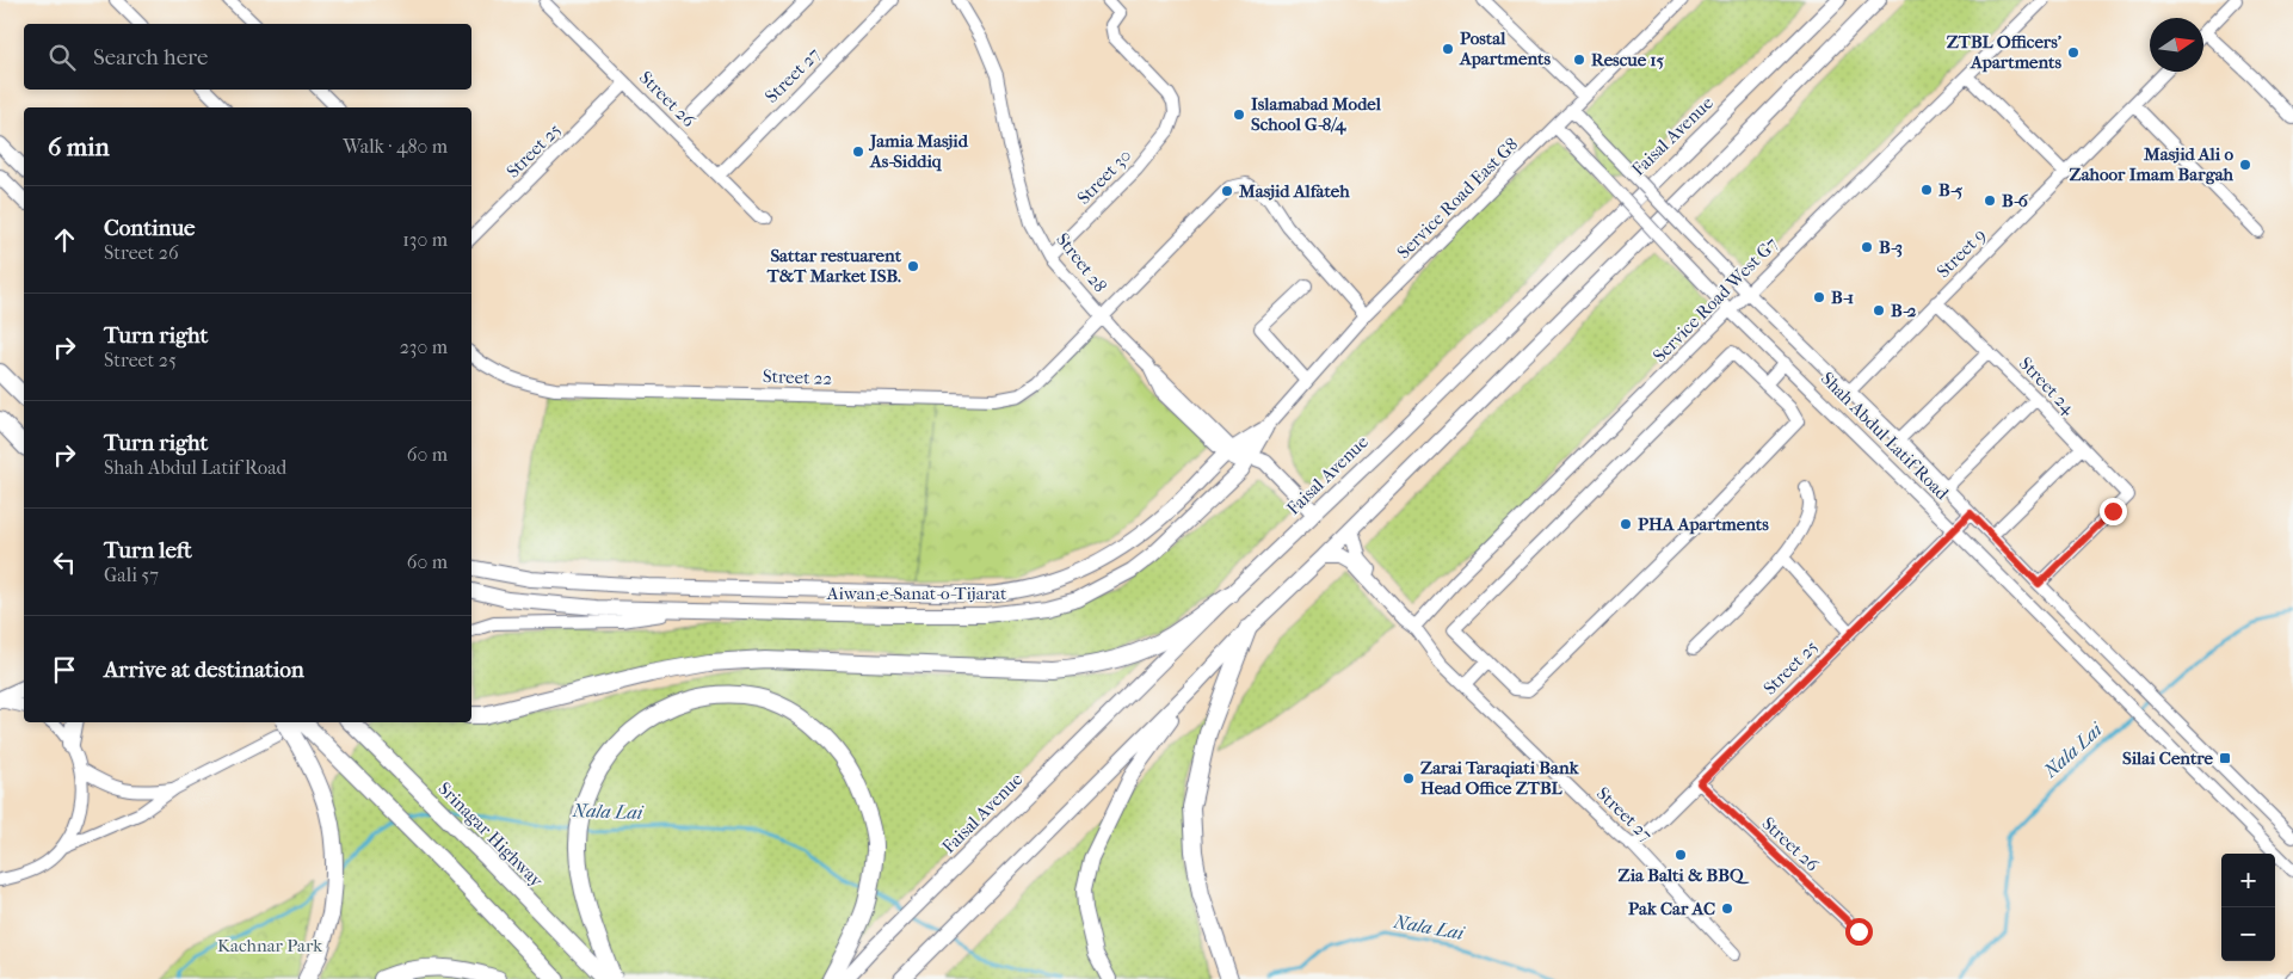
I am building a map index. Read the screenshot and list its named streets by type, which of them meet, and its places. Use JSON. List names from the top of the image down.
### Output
{
  "streets": {
    "highway": ["Srinagar Highway"],
    "main road": ["Faisal Avenue", "Aiwan-e-Sanat-o-Tijarat"],
    "street": [
      "Street 27",
      "Street 26",
      "Street 25",
      "Street 30",
      "Service Road East G8",
      "Street 9",
      "Street 28",
      "Service Road West G7",
      "Street 22",
      "Street 24",
      "Shah Abdul Latif Road"
    ]
  },
  "crossings": [
    ["Street 27", "Street 26"],
    ["Street 27", "Street 25"],
    ["Street 27", "Service Road West G7"],
    ["Street 26", "Street 25"],
    ["Street 25", "Shah Abdul Latif Road"],
    ["Street 30", "Street 28"],
    ["Service Road East G8", "Street 22"],
    ["Service Road East G8", "Shah Abdul Latif Road"],
    ["Service Road East G8", "Aiwan-e-Sanat-o-Tijarat"],
    ["Street 9", "Street 24"],
    ["Street 9", "Shah Abdul Latif Road"],
    ["Street 28", "Street 22"],
    ["Street 28", "Aiwan-e-Sanat-o-Tijarat"],
    ["Service Road West G7", "Shah Abdul Latif Road"],
    ["Street 24", "Shah Abdul Latif Road"]
  ],
  "water": ["Nala Lai"],
  "parks": ["Kachnar Park"],
  "places": {
    "other": [
      "Postal Apartments",
      "ZTBL Officers' Apartments",
      "Rescue 15",
      "Islamabad Model School G-8/4",
      "Jamia Masjid As-Siddiq",
      "Masjid Ali o Zahoor Imam Bargah",
      "B-5",
      "Masjid Alfateh",
      "B-6",
      "B-3",
      "Sattar restuarent T&T Market ISB.",
      "B-1",
      "B-2",
      "PHA Apartments",
      "Zarai Taraqiati Bank Head Office ZTBL",
      "Zia Balti & BBQ",
      "Pak Car AC"
    ],
    "transit": ["Silai Centre"]
  },
  "north": "right",
  "page": {
    "search": "Search here",
    "heading": ["6 min", "Walk · 480 m"],
    "list": [
      ["Continue", "Street 26", "130 m"],
      ["Turn right", "Street 25", "230 m"],
      ["Turn right", "Shah Abdul Latif Road", "60 m"],
      ["Turn left", "Gali 57", "60 m"],
      "Arrive at destination"
    ],
    "map_buttons": ["+", "−"]
  }
}
